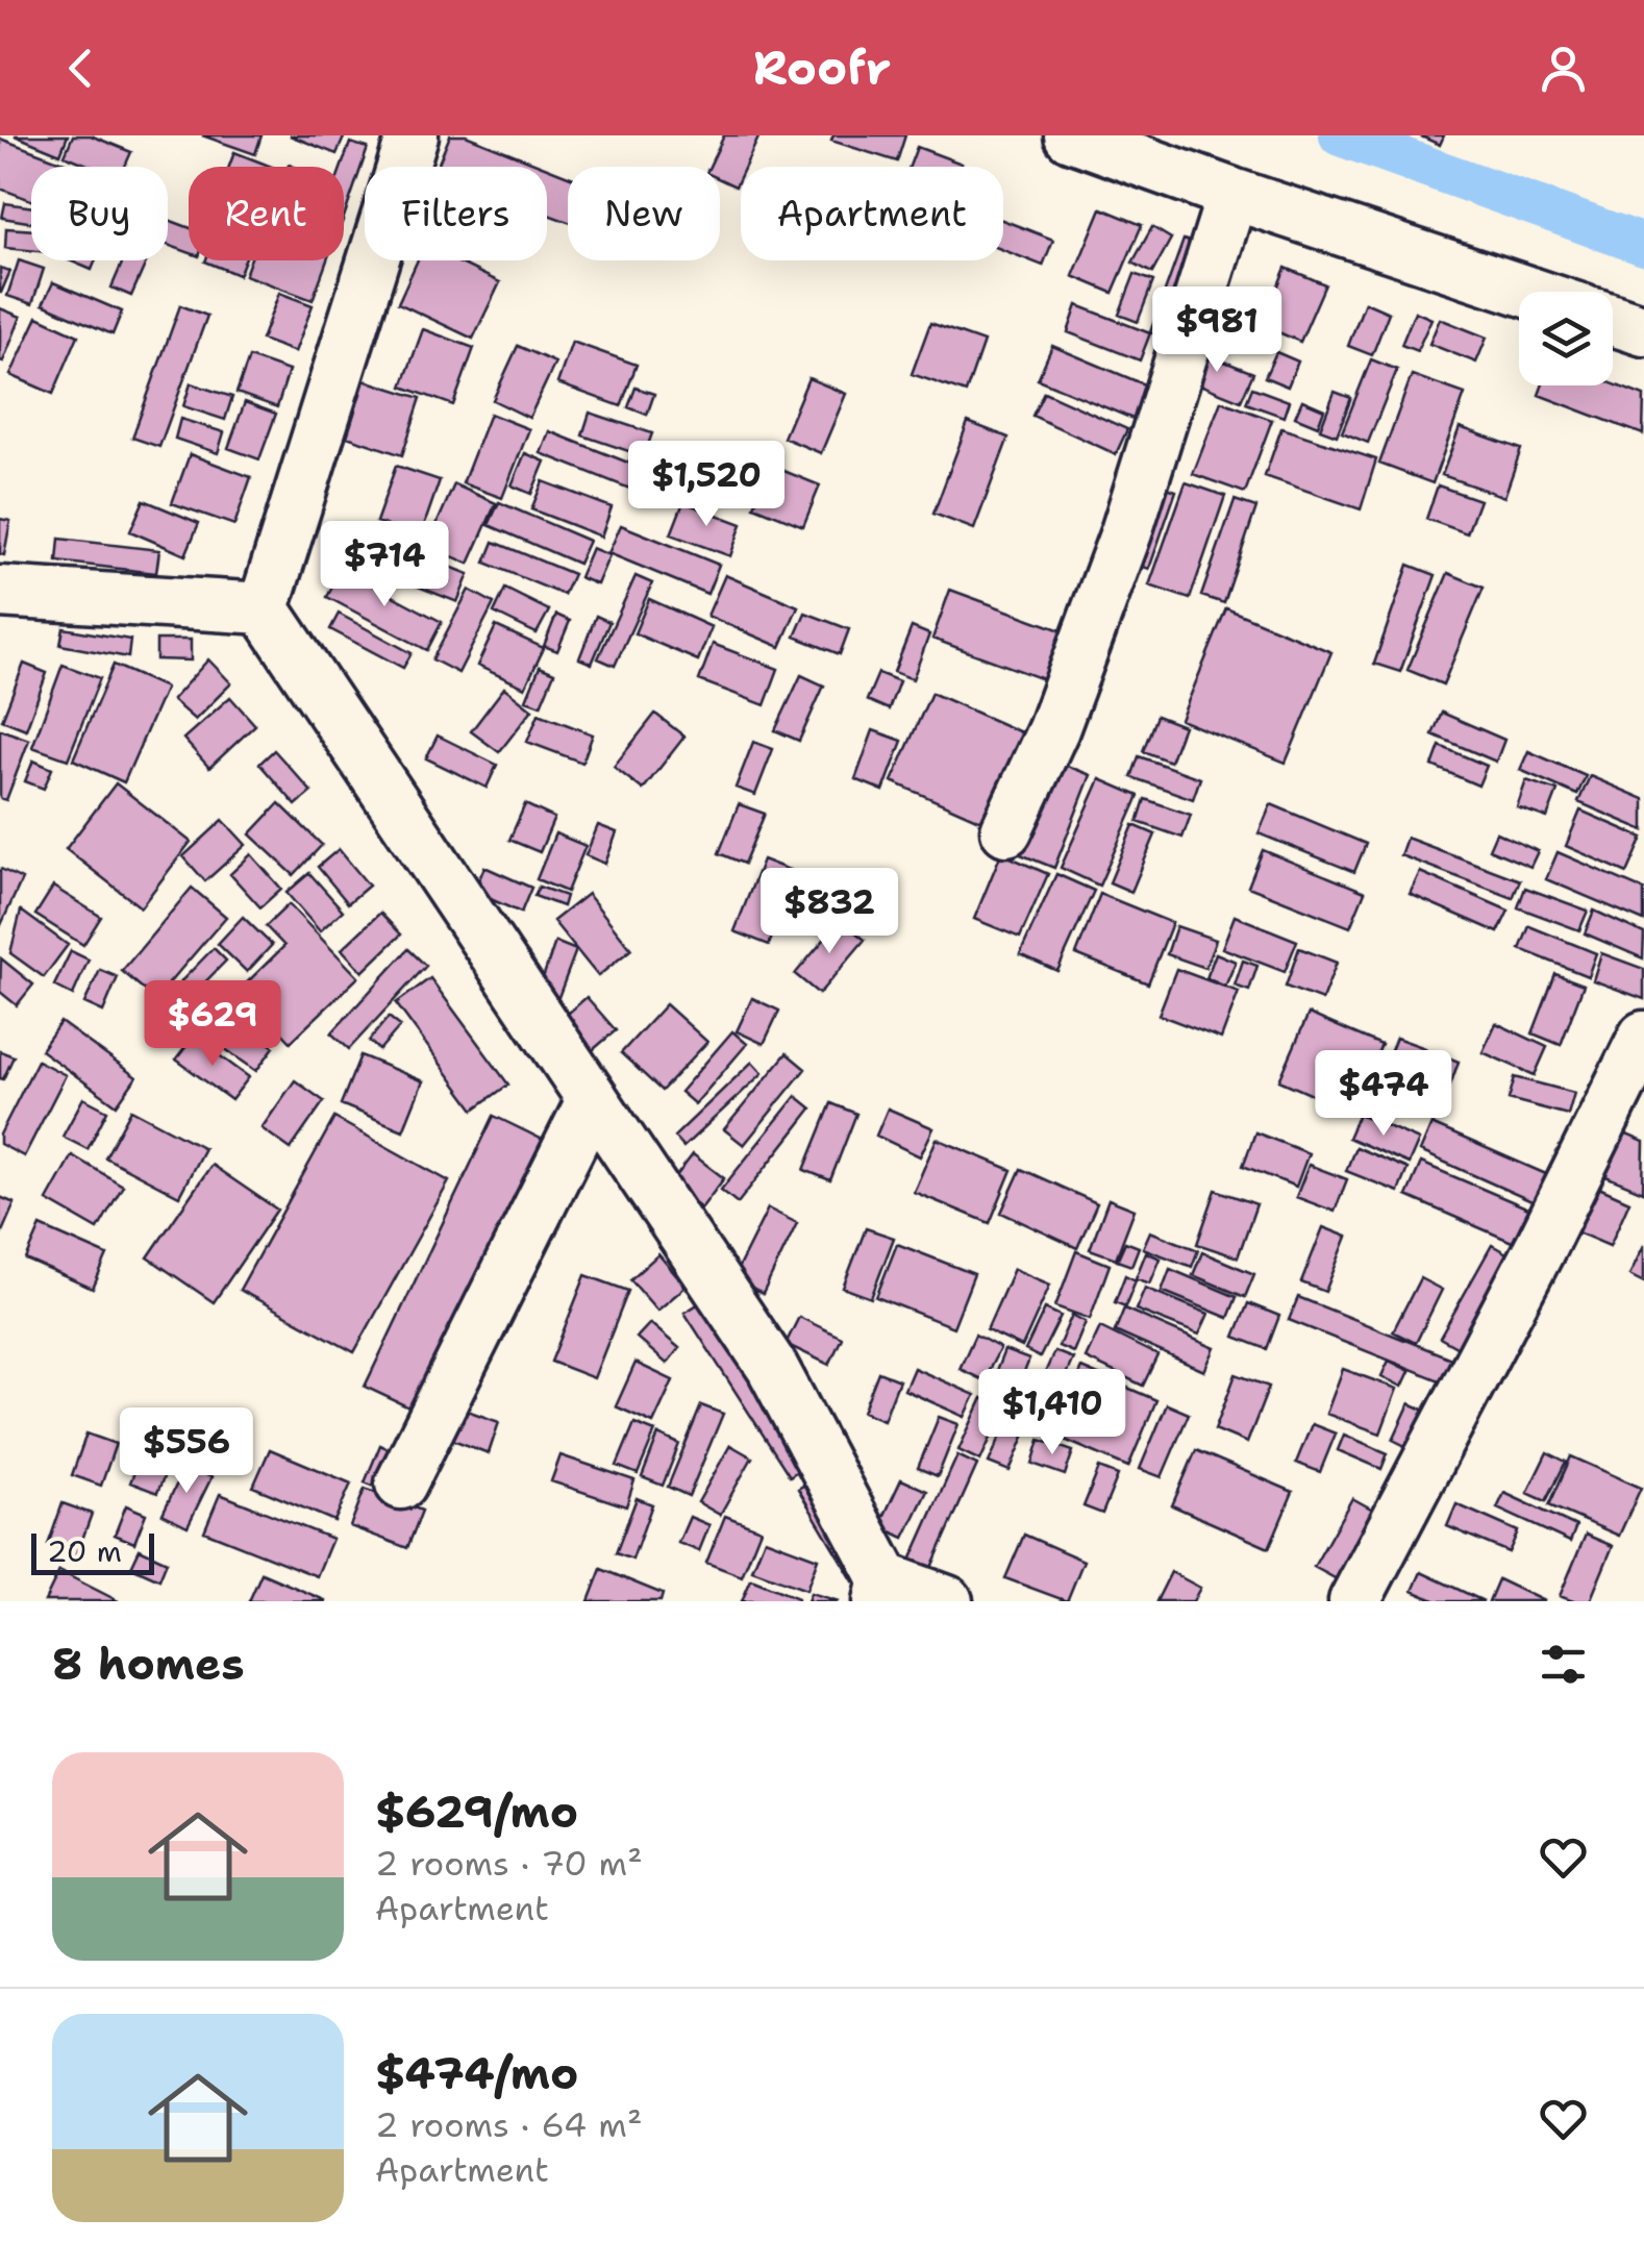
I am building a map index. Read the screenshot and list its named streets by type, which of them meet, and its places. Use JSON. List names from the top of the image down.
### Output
{
  "scale_bar": "20 m",
  "page": {
    "header": "Roofr",
    "chip": [
      "Buy",
      "Rent",
      "Filters",
      "New",
      "Apartment"
    ],
    "price": [
      "$981",
      "$1,520",
      "$714",
      "$832",
      "$629",
      "$474",
      "$1,410",
      "$556"
    ],
    "scale": "20 m",
    "heading": "8 homes",
    "list": [
      {
        "name": "$629/mo",
        "note": "2 rooms · 70 m² · Apartment"
      },
      {
        "name": "$474/mo",
        "note": "2 rooms · 64 m² · Apartment"
      }
    ]
  }
}
